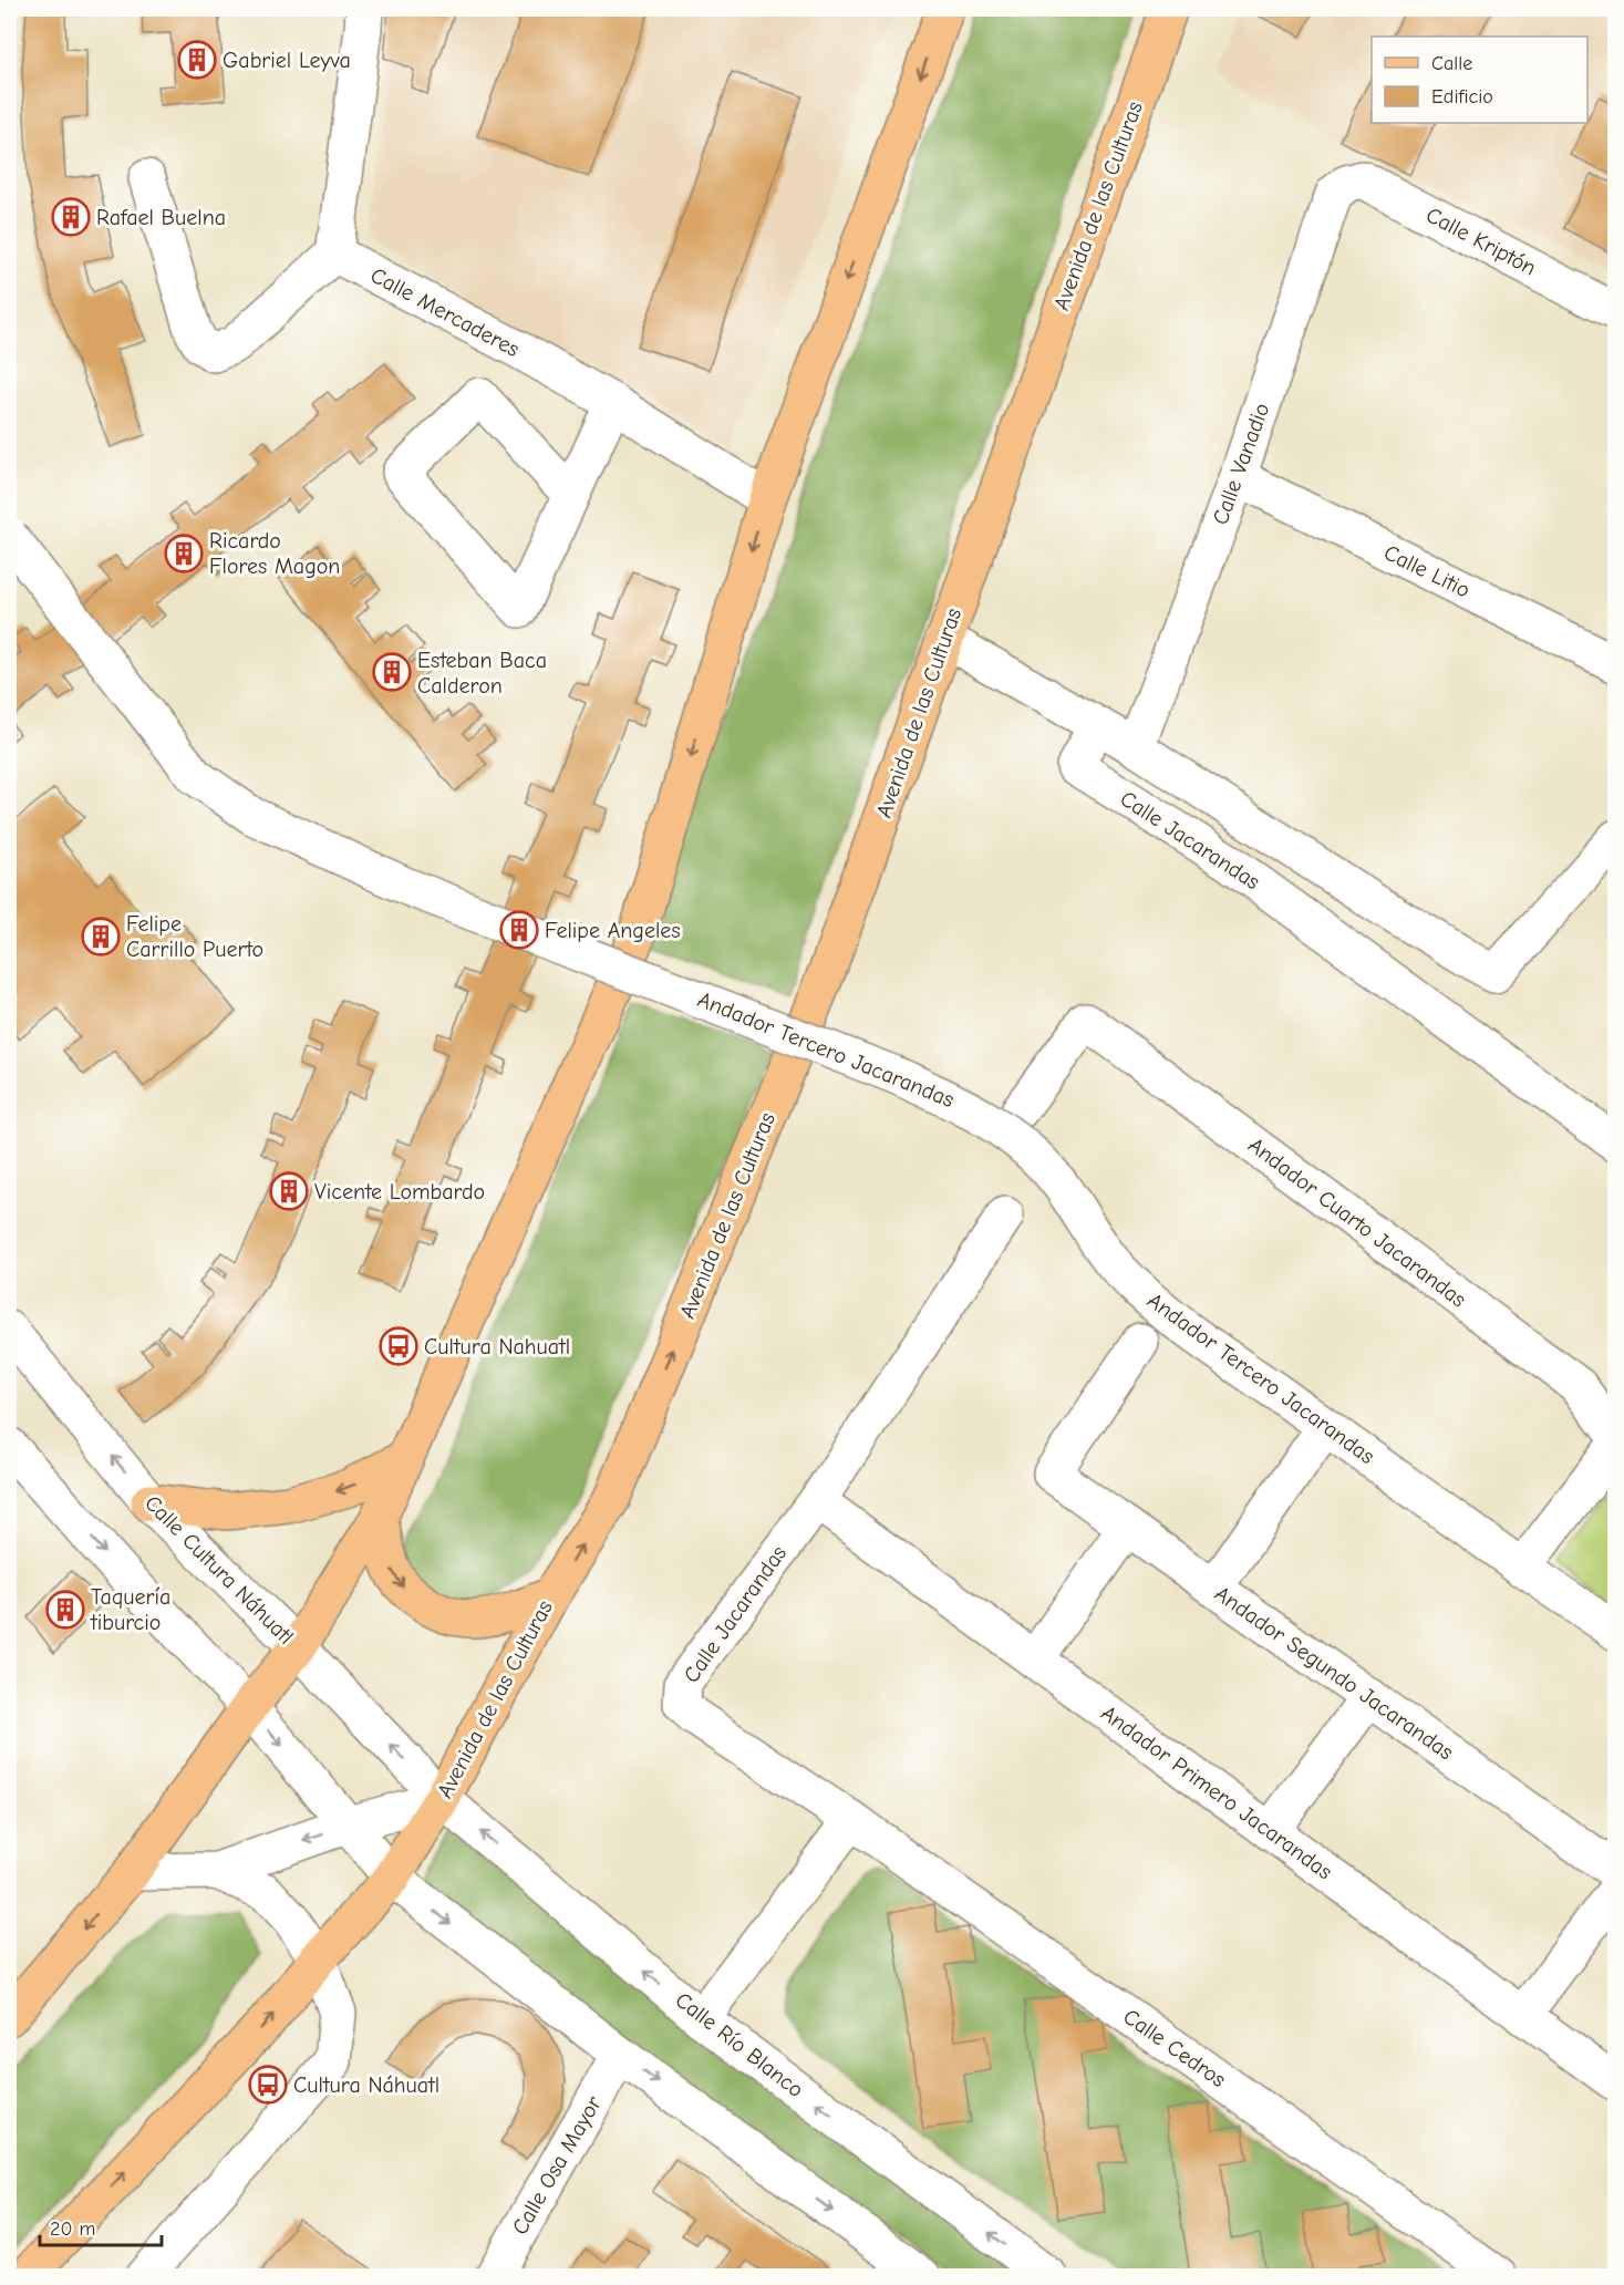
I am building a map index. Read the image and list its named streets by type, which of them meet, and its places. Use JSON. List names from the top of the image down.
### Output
{
  "streets": {
    "main road": ["Avenida de las Culturas"],
    "street": [
      "Calle Kriptón",
      "Calle Mercaderes",
      "Calle Vanadio",
      "Calle Litio",
      "Calle Jacarandas",
      "Andador Tercero Jacarandas",
      "Andador Cuarto Jacarandas",
      "Calle Cultura Náhuatl",
      "Andador Segundo Jacarandas",
      "Andador Primero Jacarandas",
      "Calle Río Blanco",
      "Calle Cedros",
      "Calle Osa Mayor"
    ]
  },
  "crossings": [
    ["Avenida de las Culturas", "Calle Cultura Náhuatl"],
    ["Avenida de las Culturas", "Calle Río Blanco"],
    ["Calle Kriptón", "Calle Vanadio"],
    ["Calle Vanadio", "Calle Litio"],
    ["Calle Jacarandas", "Andador Primero Jacarandas"],
    ["Calle Jacarandas", "Calle Cedros"],
    ["Calle Cultura Náhuatl", "Calle Río Blanco"]
  ],
  "places": {
    "building": [
      "Gabriel Leyva",
      "Rafael Buelna",
      "Ricardo Flores Magon",
      "Esteban Baca Calderon",
      "Felipe Angeles",
      "Felipe Carrillo Puerto",
      "Vicente Lombardo",
      "Taquería tiburcio"
    ],
    "bus stop": ["Cultura Nahuatl", "Cultura Náhuatl"]
  },
  "legend": ["Calle", "Edificio"],
  "scale_bar": "20 m"
}
